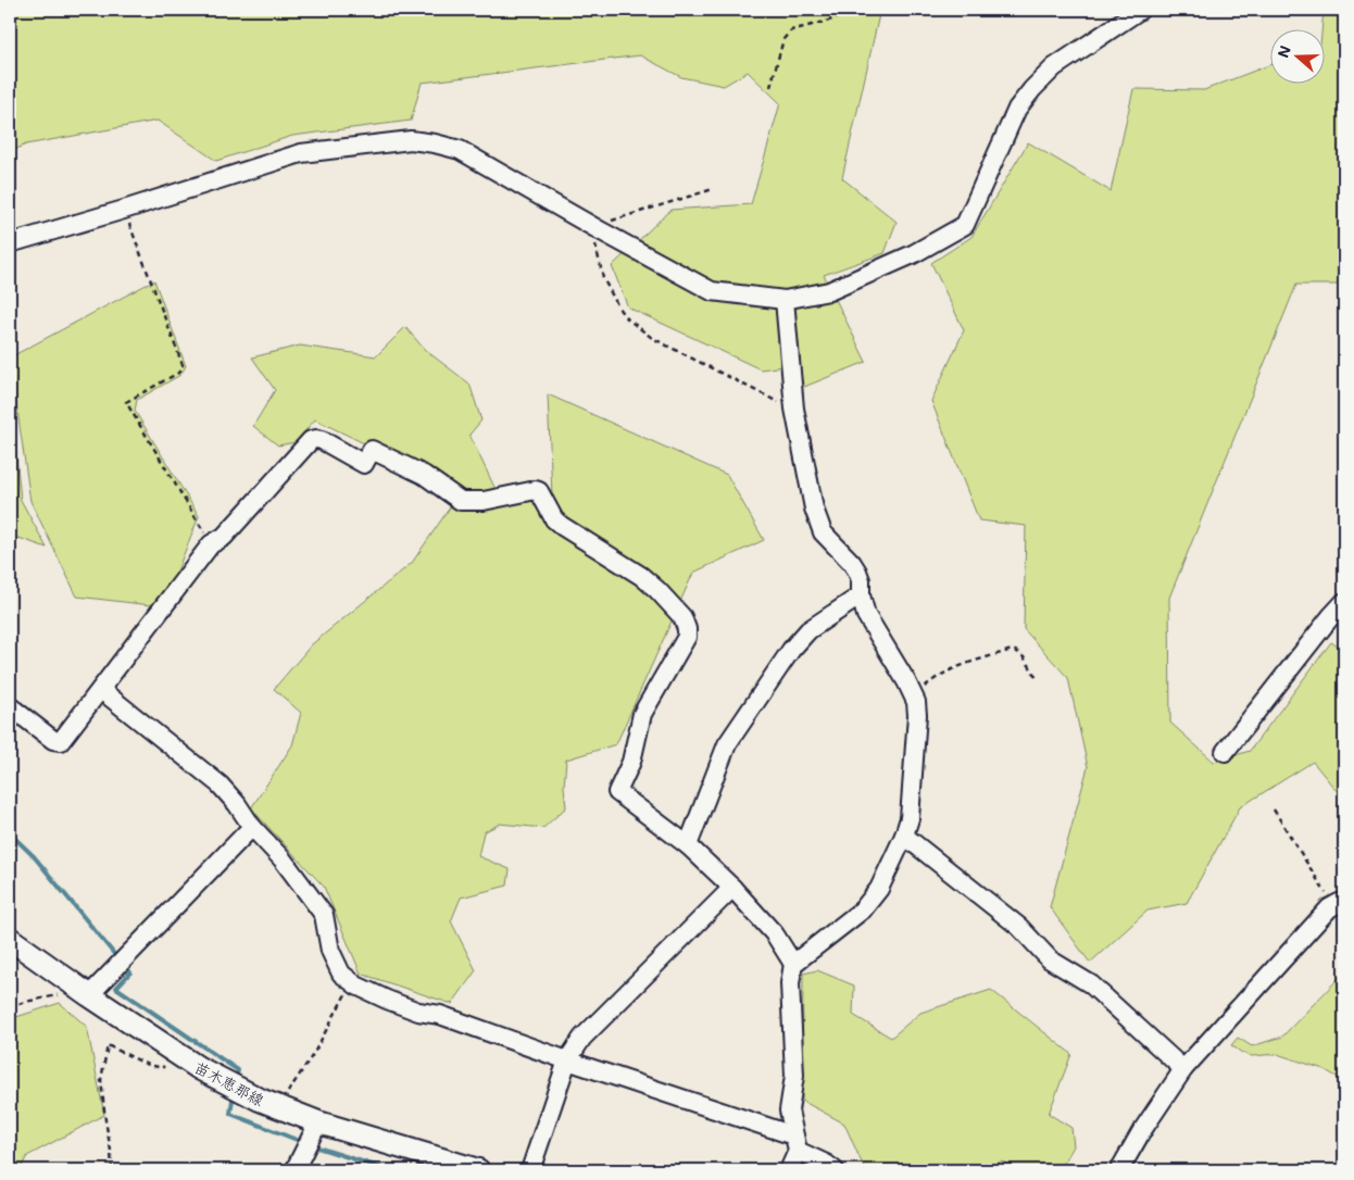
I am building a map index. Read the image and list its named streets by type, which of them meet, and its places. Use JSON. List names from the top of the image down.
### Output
{
  "streets": {
    "main road": ["苗木恵那線"]
  },
  "north": "left"
}
